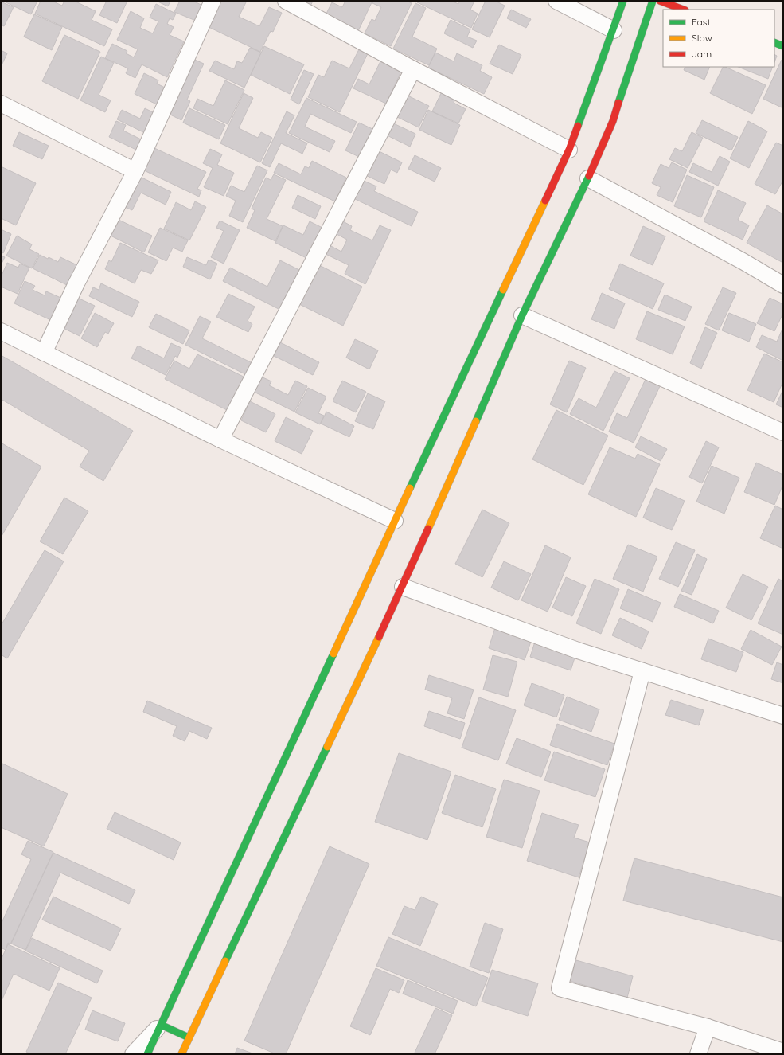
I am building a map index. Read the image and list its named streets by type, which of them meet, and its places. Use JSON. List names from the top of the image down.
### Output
{
  "legend": ["Fast", "Slow", "Jam"]
}
